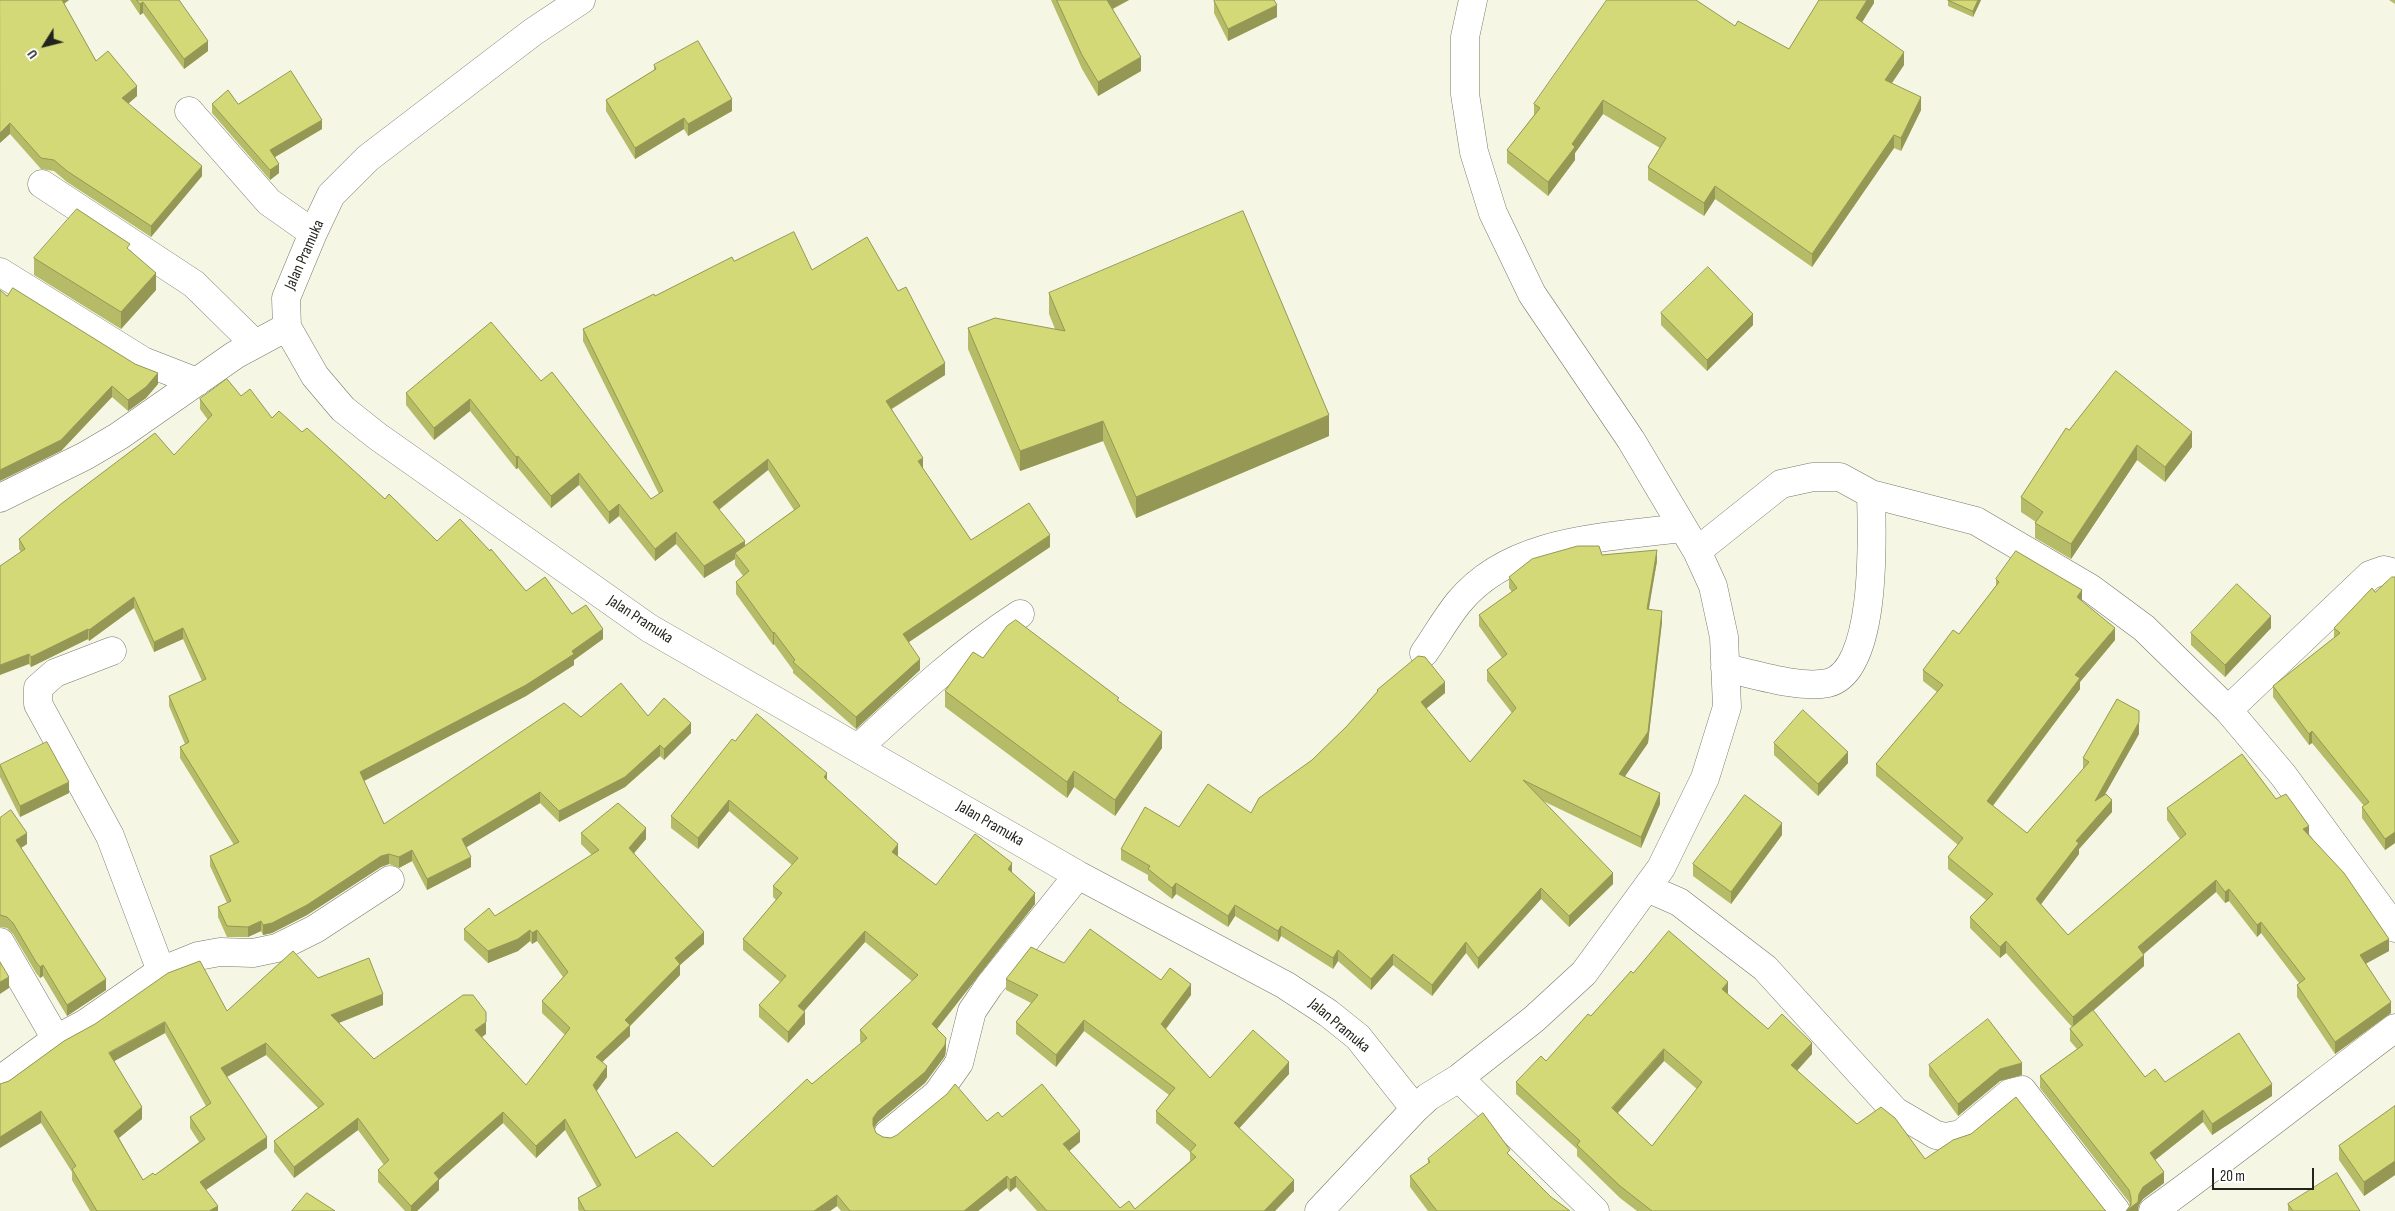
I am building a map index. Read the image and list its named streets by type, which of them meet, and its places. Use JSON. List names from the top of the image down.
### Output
{
  "streets": {
    "street": ["Jalan Pramuka"]
  },
  "scale_bar": "20 m",
  "north": "bottom left"
}
